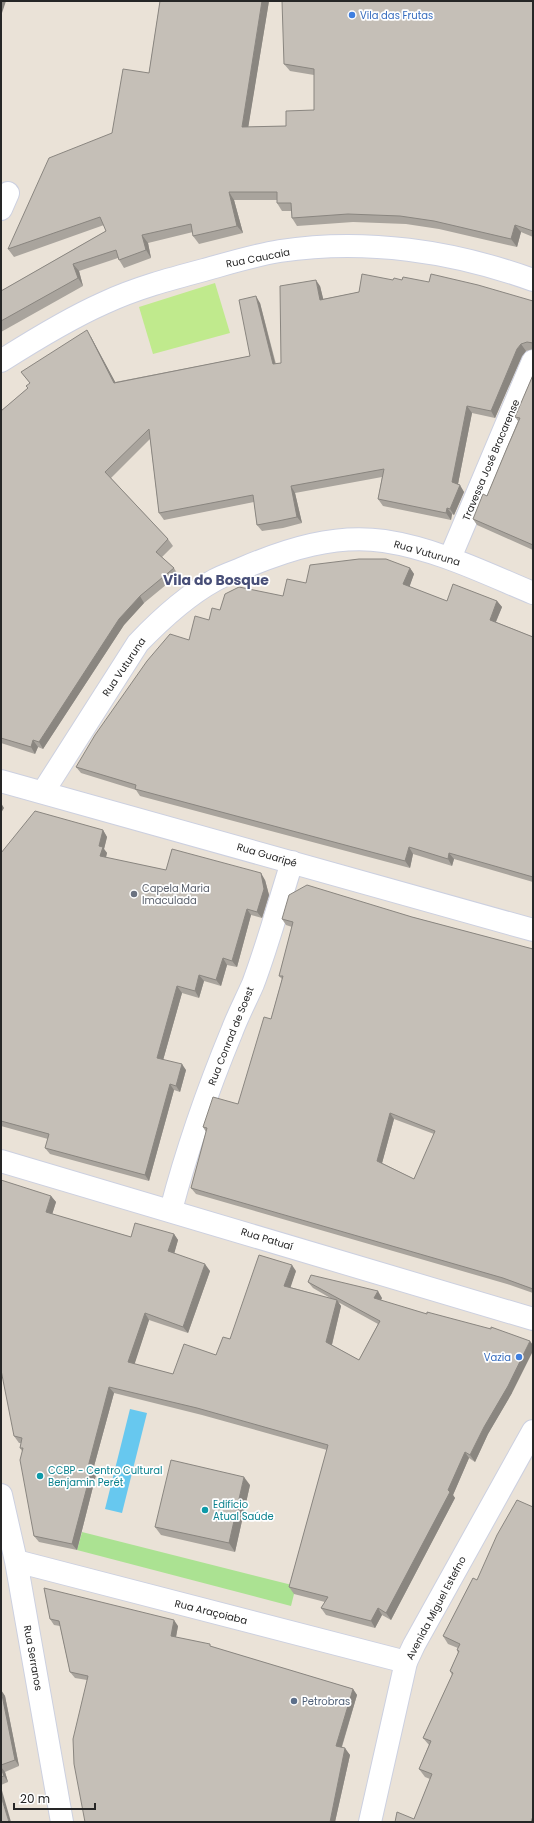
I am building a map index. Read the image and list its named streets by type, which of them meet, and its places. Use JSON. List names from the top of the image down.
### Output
{
  "streets": {
    "street": [
      "Rua Caucaia",
      "Travessa José Bracarense",
      "Rua Vuturuna",
      "Rua Guaripé",
      "Rua Conrad de Soest",
      "Rua Patuaí",
      "Avenida Miguel Estefno",
      "Rua Araçoiaba",
      "Rua Serranos"
    ]
  },
  "crossings": [
    ["Travessa José Bracarense", "Rua Vuturuna"],
    ["Rua Vuturuna", "Rua Guaripé"],
    ["Rua Guaripé", "Rua Conrad de Soest"],
    ["Rua Conrad de Soest", "Rua Patuaí"],
    ["Avenida Miguel Estefno", "Rua Araçoiaba"],
    ["Rua Araçoiaba", "Rua Serranos"]
  ],
  "districts": ["Vila do Bosque"],
  "places": [
    "Vila das Frutas",
    "Capela Maria Imaculada",
    "Vazia",
    "CCBP - Centro Cultural Benjamin Perét",
    "Edifício Atual Saúde",
    "Petrobras"
  ],
  "scale_bar": "20 m"
}
